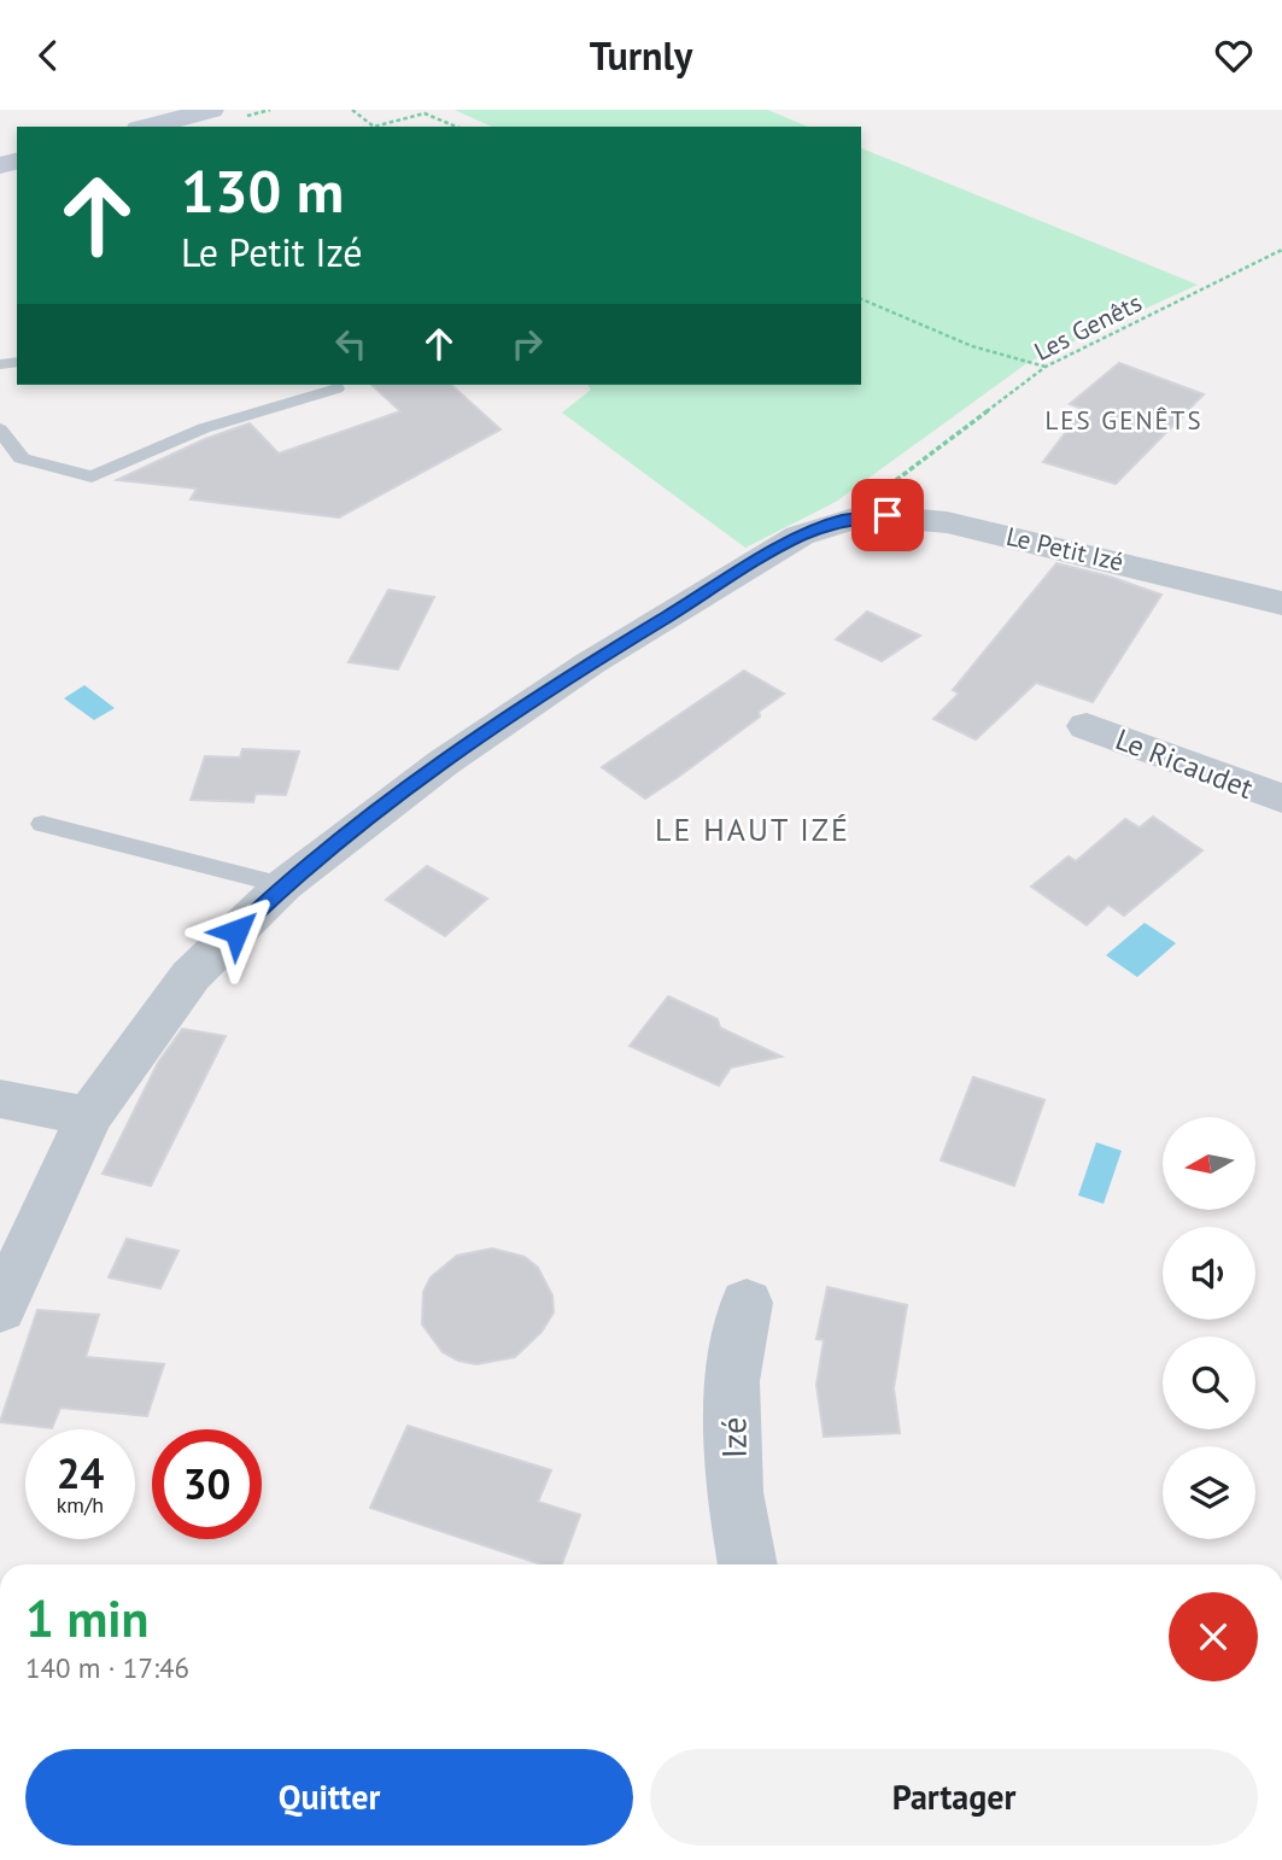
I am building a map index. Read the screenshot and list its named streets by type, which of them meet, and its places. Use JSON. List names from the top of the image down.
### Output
{
  "streets": {
    "street": ["Le Petit Izé", "Le Ricaudet", "Izé"],
    "path": ["Les Genêts"]
  },
  "crossings": [
    ["Les Genêts", "Le Petit Izé"]
  ],
  "districts": ["LES GENÊTS", "LE HAUT IZÉ"],
  "north": "left",
  "page": {
    "header": "Turnly",
    "turn": ["130 m", "Le Petit Izé"],
    "speed": "24 km/h",
    "limit": "30",
    "heading": ["1 min", "140 m · 17:46"],
    "buttons": ["Quitter", "Partager"]
  }
}
